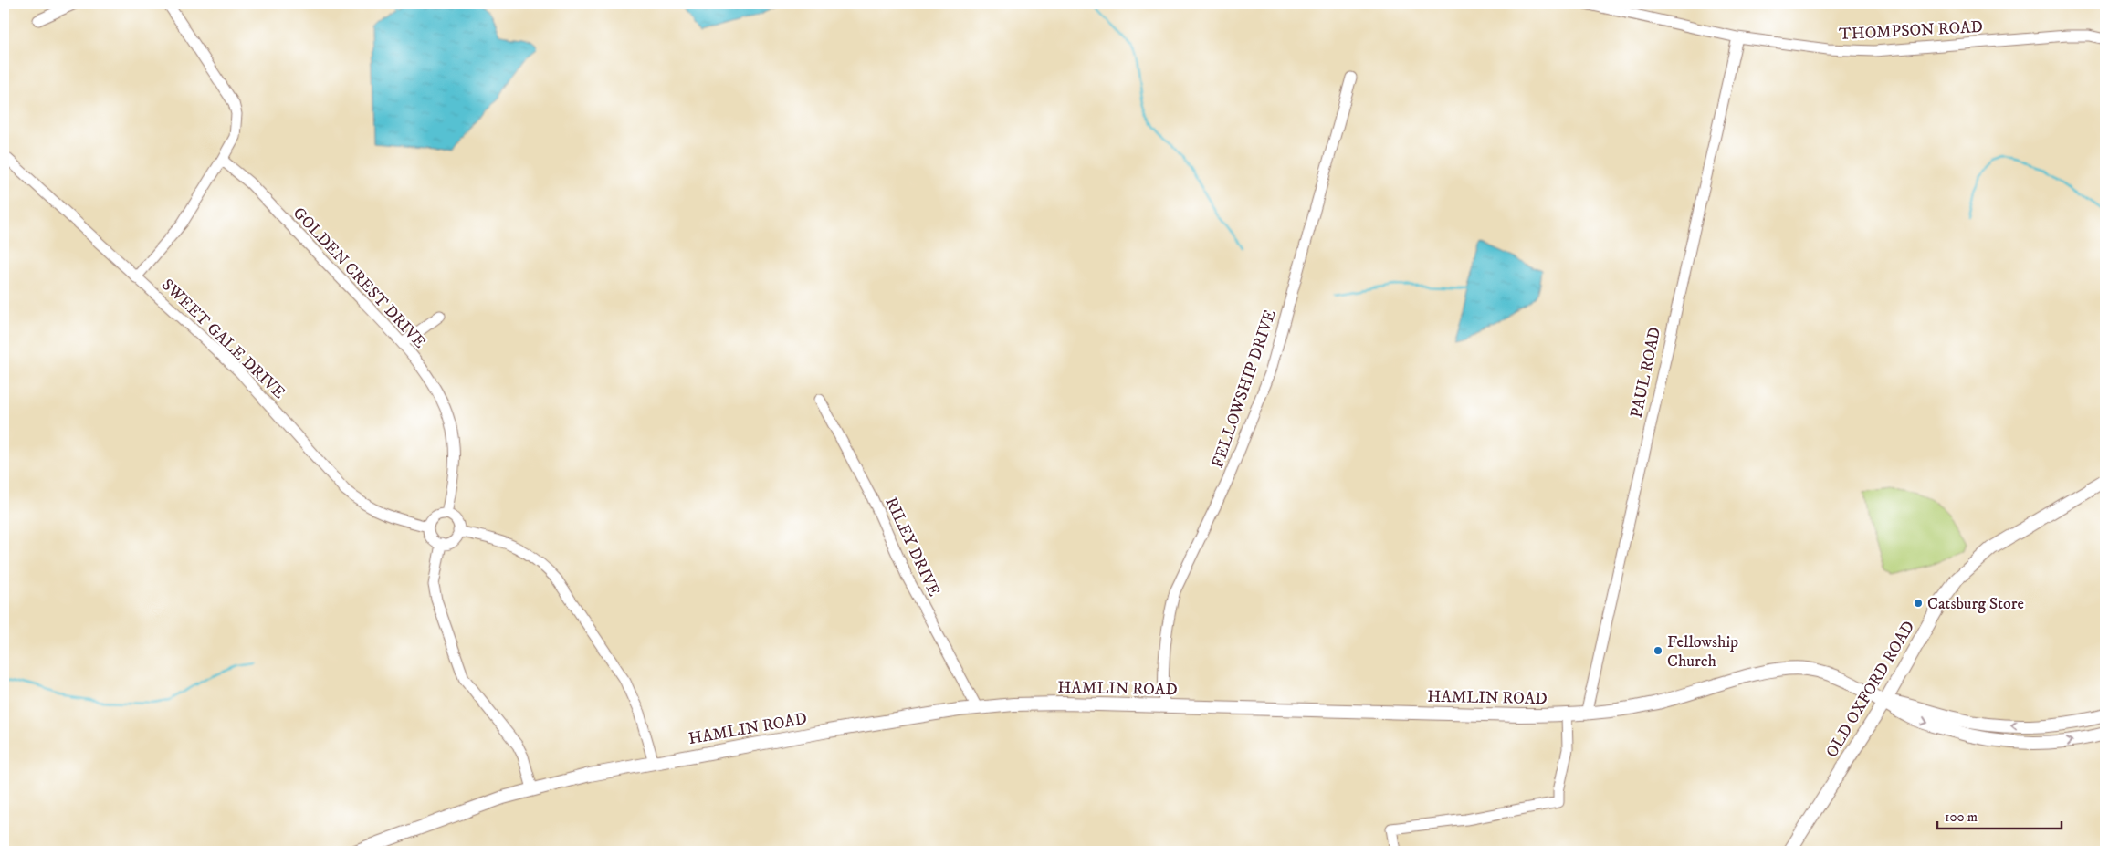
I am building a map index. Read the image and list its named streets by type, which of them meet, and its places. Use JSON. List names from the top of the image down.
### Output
{
  "streets": {
    "street": [
      "THOMPSON ROAD",
      "GOLDEN CREST DRIVE",
      "SWEET GALE DRIVE",
      "PAUL ROAD",
      "FELLOWSHIP DRIVE",
      "RILEY DRIVE",
      "HAMLIN ROAD",
      "OLD OXFORD ROAD"
    ]
  },
  "crossings": [
    ["THOMPSON ROAD", "PAUL ROAD"],
    ["GOLDEN CREST DRIVE", "SWEET GALE DRIVE"],
    ["PAUL ROAD", "HAMLIN ROAD"],
    ["FELLOWSHIP DRIVE", "HAMLIN ROAD"],
    ["RILEY DRIVE", "HAMLIN ROAD"],
    ["HAMLIN ROAD", "OLD OXFORD ROAD"]
  ],
  "places": ["Catsburg Store", "Fellowship Church"],
  "scale_bar": "100 m"
}
